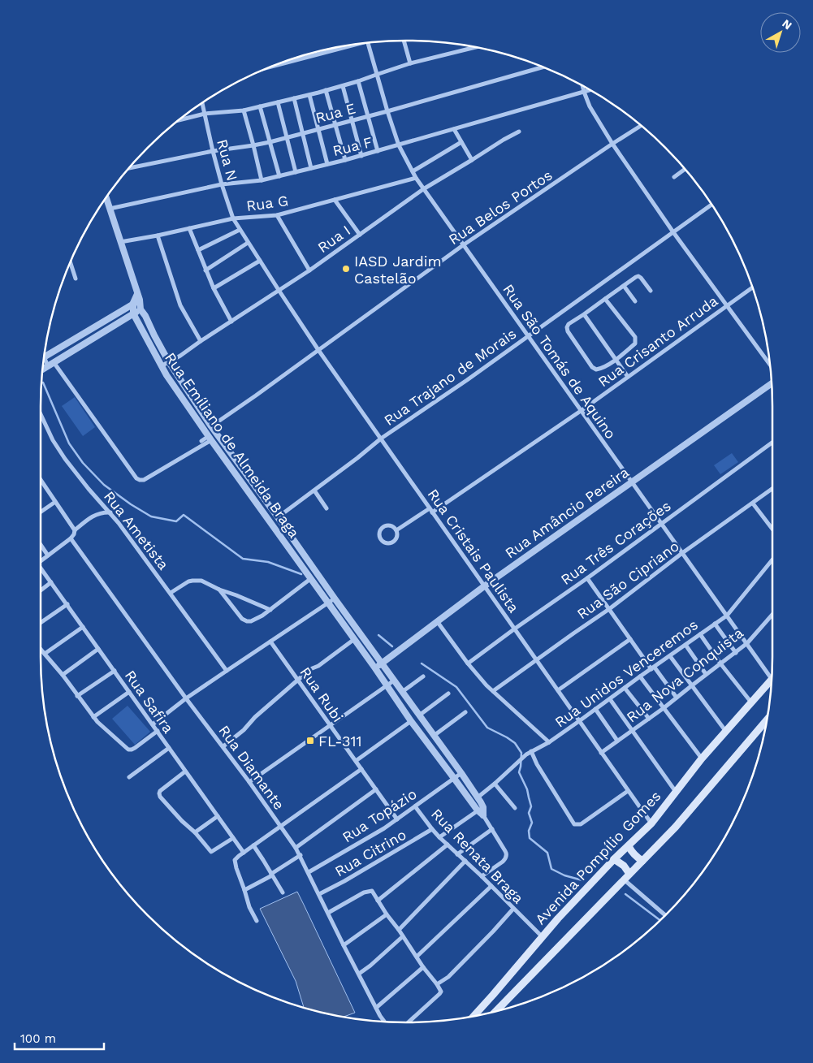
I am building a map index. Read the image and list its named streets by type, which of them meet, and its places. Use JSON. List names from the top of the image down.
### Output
{
  "streets": {
    "main road": ["Avenida Pompílio Gomes"],
    "street": [
      "Rua E",
      "Rua F",
      "Rua N",
      "Rua G",
      "Rua Belos Portos",
      "Rua I",
      "Rua Crisanto Arruda",
      "Rua São Tomás de Aquino",
      "Rua Trajano de Morais",
      "Rua Emíliano de Almeida Braga",
      "Rua Amâncio Pereira",
      "Rua Ametista",
      "Rua Três Corações",
      "Rua Cristais Paulista",
      "Rua São Cipriano",
      "Rua Unidos Venceremos",
      "Rua Nova Conquista",
      "Rua Rubi",
      "Rua Safira",
      "Rua Diamante",
      "Rua Topázio",
      "Rua Citrino",
      "Rua Renata Braga"
    ]
  },
  "crossings": [
    ["Rua E", "Rua N"],
    ["Rua E", "Rua São Tomás de Aquino"],
    ["Rua F", "Rua N"],
    ["Rua F", "Rua São Tomás de Aquino"],
    ["Rua N", "Rua G"],
    ["Rua N", "Rua I"],
    ["Rua N", "Rua Cristais Paulista"],
    ["Rua G", "Rua São Tomás de Aquino"],
    ["Rua Belos Portos", "Rua São Tomás de Aquino"],
    ["Rua Belos Portos", "Rua Emíliano de Almeida Braga"],
    ["Rua Belos Portos", "Rua Cristais Paulista"],
    ["Rua I", "Rua São Tomás de Aquino"],
    ["Rua I", "Rua Emíliano de Almeida Braga"],
    ["Rua I", "Rua Cristais Paulista"],
    ["Rua Crisanto Arruda", "Rua São Tomás de Aquino"],
    ["Rua Crisanto Arruda", "Rua Cristais Paulista"],
    ["Rua São Tomás de Aquino", "Rua Trajano de Morais"],
    ["Rua São Tomás de Aquino", "Rua Amâncio Pereira"],
    ["Rua São Tomás de Aquino", "Rua Três Corações"],
    ["Rua São Tomás de Aquino", "Rua São Cipriano"],
    ["Rua São Tomás de Aquino", "Rua Unidos Venceremos"],
    ["Rua São Tomás de Aquino", "Rua Nova Conquista"],
    ["Rua Trajano de Morais", "Rua Emíliano de Almeida Braga"],
    ["Rua Trajano de Morais", "Rua Cristais Paulista"],
    ["Rua Emíliano de Almeida Braga", "Rua Amâncio Pereira"],
    ["Rua Emíliano de Almeida Braga", "Rua Unidos Venceremos"],
    ["Rua Emíliano de Almeida Braga", "Rua Topázio"],
    ["Rua Amâncio Pereira", "Rua Cristais Paulista"],
    ["Rua Três Corações", "Rua Cristais Paulista"],
    ["Rua Cristais Paulista", "Rua São Cipriano"],
    ["Rua Cristais Paulista", "Rua Unidos Venceremos"],
    ["Rua Cristais Paulista", "Rua Nova Conquista"],
    ["Rua Cristais Paulista", "Avenida Pompílio Gomes"],
    ["Rua Rubi", "Rua Topázio"],
    ["Rua Diamante", "Rua Topázio"],
    ["Rua Diamante", "Rua Citrino"],
    ["Rua Topázio", "Rua Renata Braga"],
    ["Rua Citrino", "Rua Renata Braga"],
    ["Rua Renata Braga", "Avenida Pompílio Gomes"]
  ],
  "places": {
    "other": ["IASD Jardim Castelão"],
    "transit": ["FL-311"]
  },
  "scale_bar": "100 m",
  "north": "top right"
}
